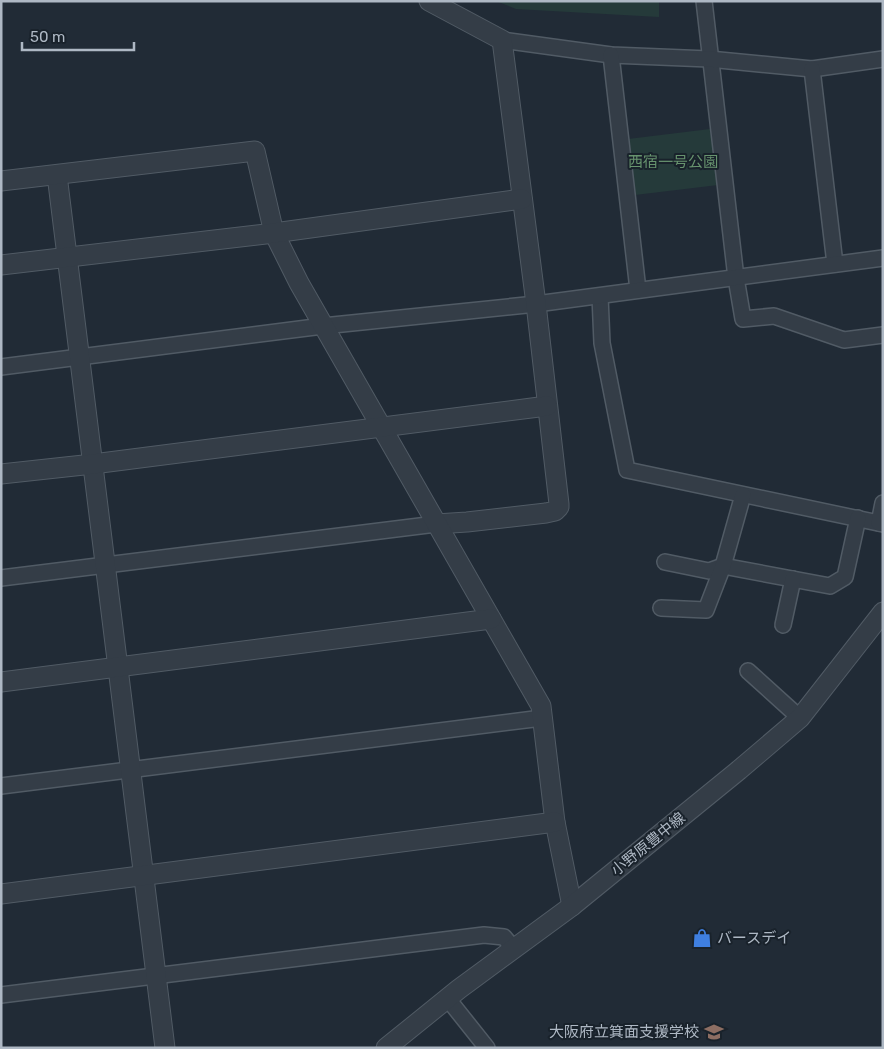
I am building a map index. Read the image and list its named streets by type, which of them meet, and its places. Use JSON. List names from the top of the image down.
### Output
{
  "streets": {
    "street": ["小野原豊中線"]
  },
  "parks": ["西宿一号公園"],
  "places": {
    "shop": ["バースデイ"],
    "school or university": ["大阪府立箕面支援学校"]
  },
  "scale_bar": "50 m"
}
